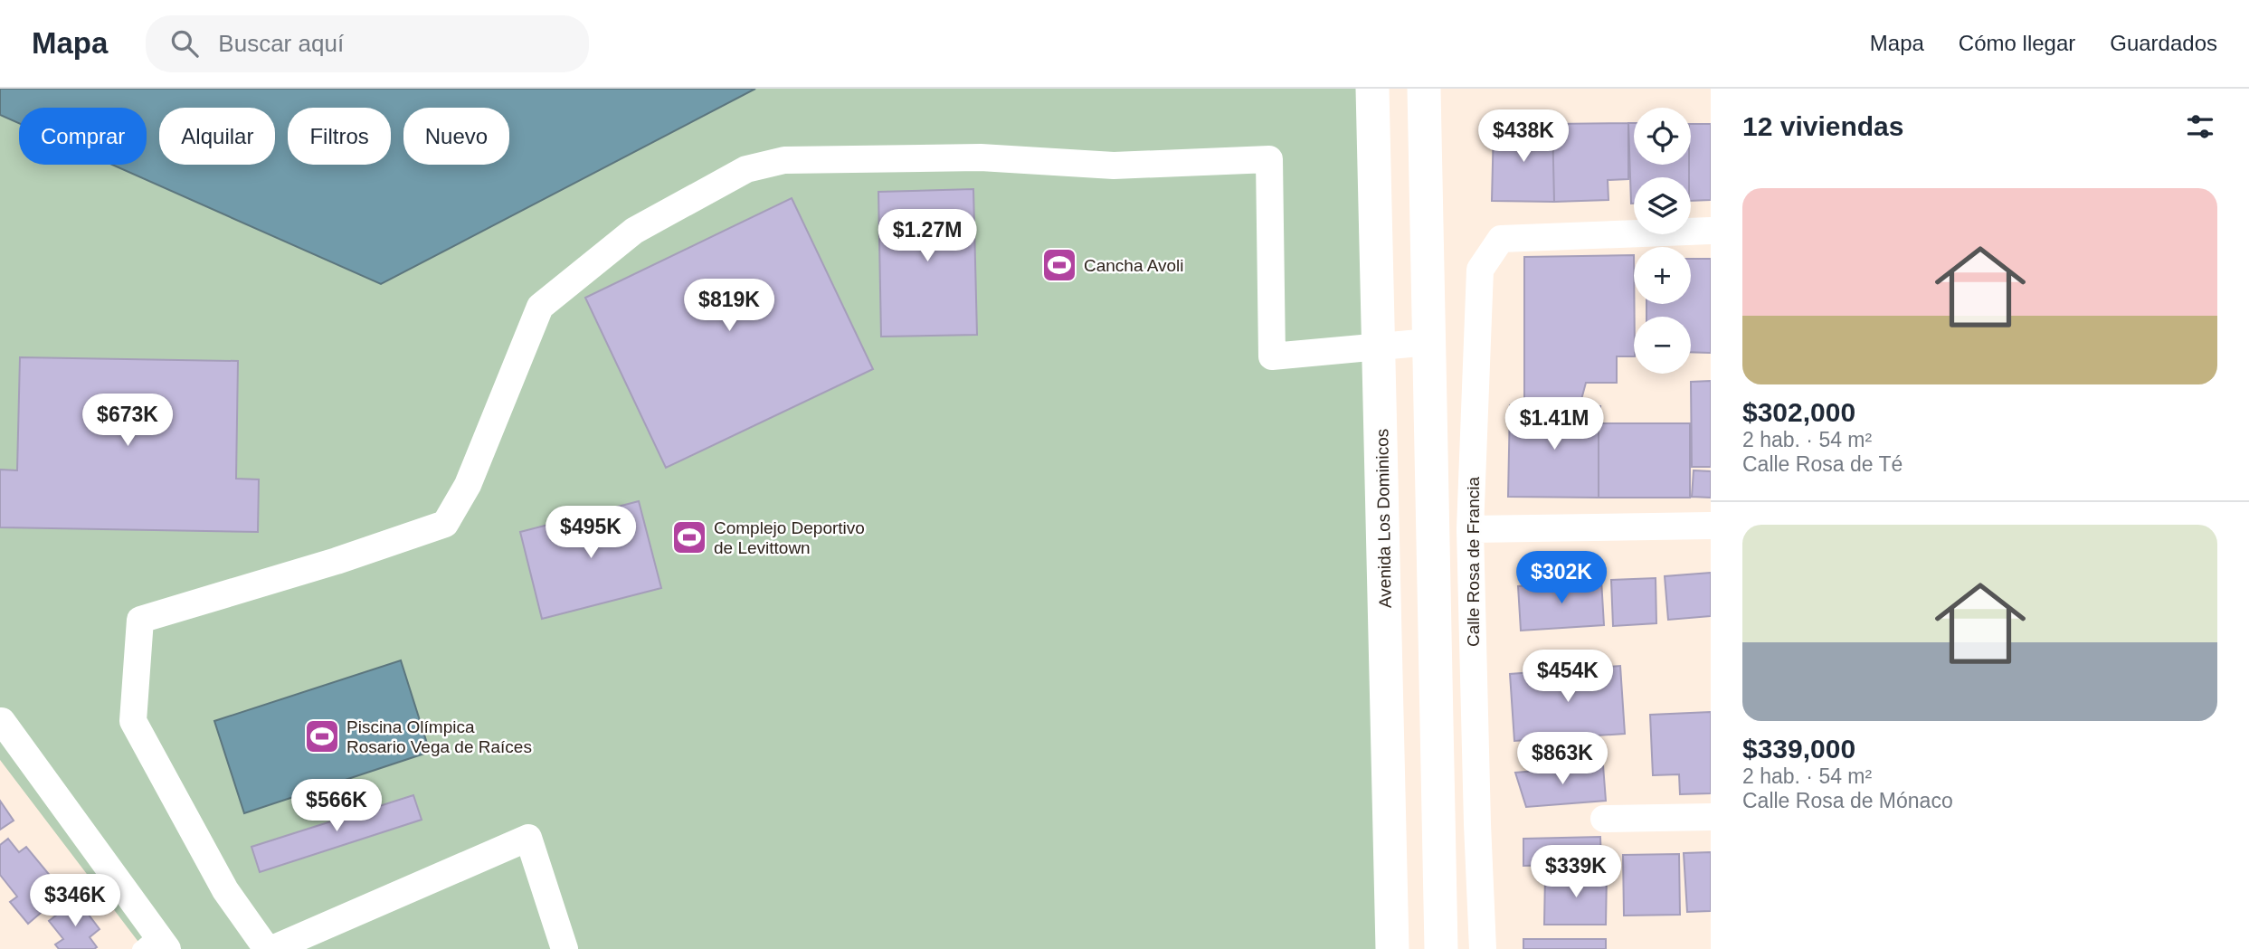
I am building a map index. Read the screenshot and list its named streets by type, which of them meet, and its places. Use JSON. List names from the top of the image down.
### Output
{
  "streets": {
    "street": ["Avenida Los Dominicos", "Calle Rosa de Francia"]
  },
  "places": {
    "sports": ["Cancha Avoli", "Complejo Deportivo de Levittown", "Piscina Olímpica Rosario Vega de Raíces"]
  },
  "page": {
    "header": "Mapa",
    "search": "Buscar aquí",
    "nav": ["Mapa", "Cómo llegar", "Guardados"],
    "heading": "12 viviendas",
    "map_buttons": ["+", "−"],
    "chip": [
      "Comprar",
      "Alquilar",
      "Filtros",
      "Nuevo"
    ],
    "price": [
      "$438K",
      "$1.27M",
      "$819K",
      "$673K",
      "$1.41M",
      "$495K",
      "$302K",
      "$454K",
      "$863K",
      "$566K",
      "$339K",
      "$346K"
    ],
    "list": [
      {
        "name": "$302,000",
        "note": "2 hab. · 54 m² · Calle Rosa de Té"
      },
      {
        "name": "$339,000",
        "note": "2 hab. · 54 m² · Calle Rosa de Mónaco"
      }
    ]
  }
}
